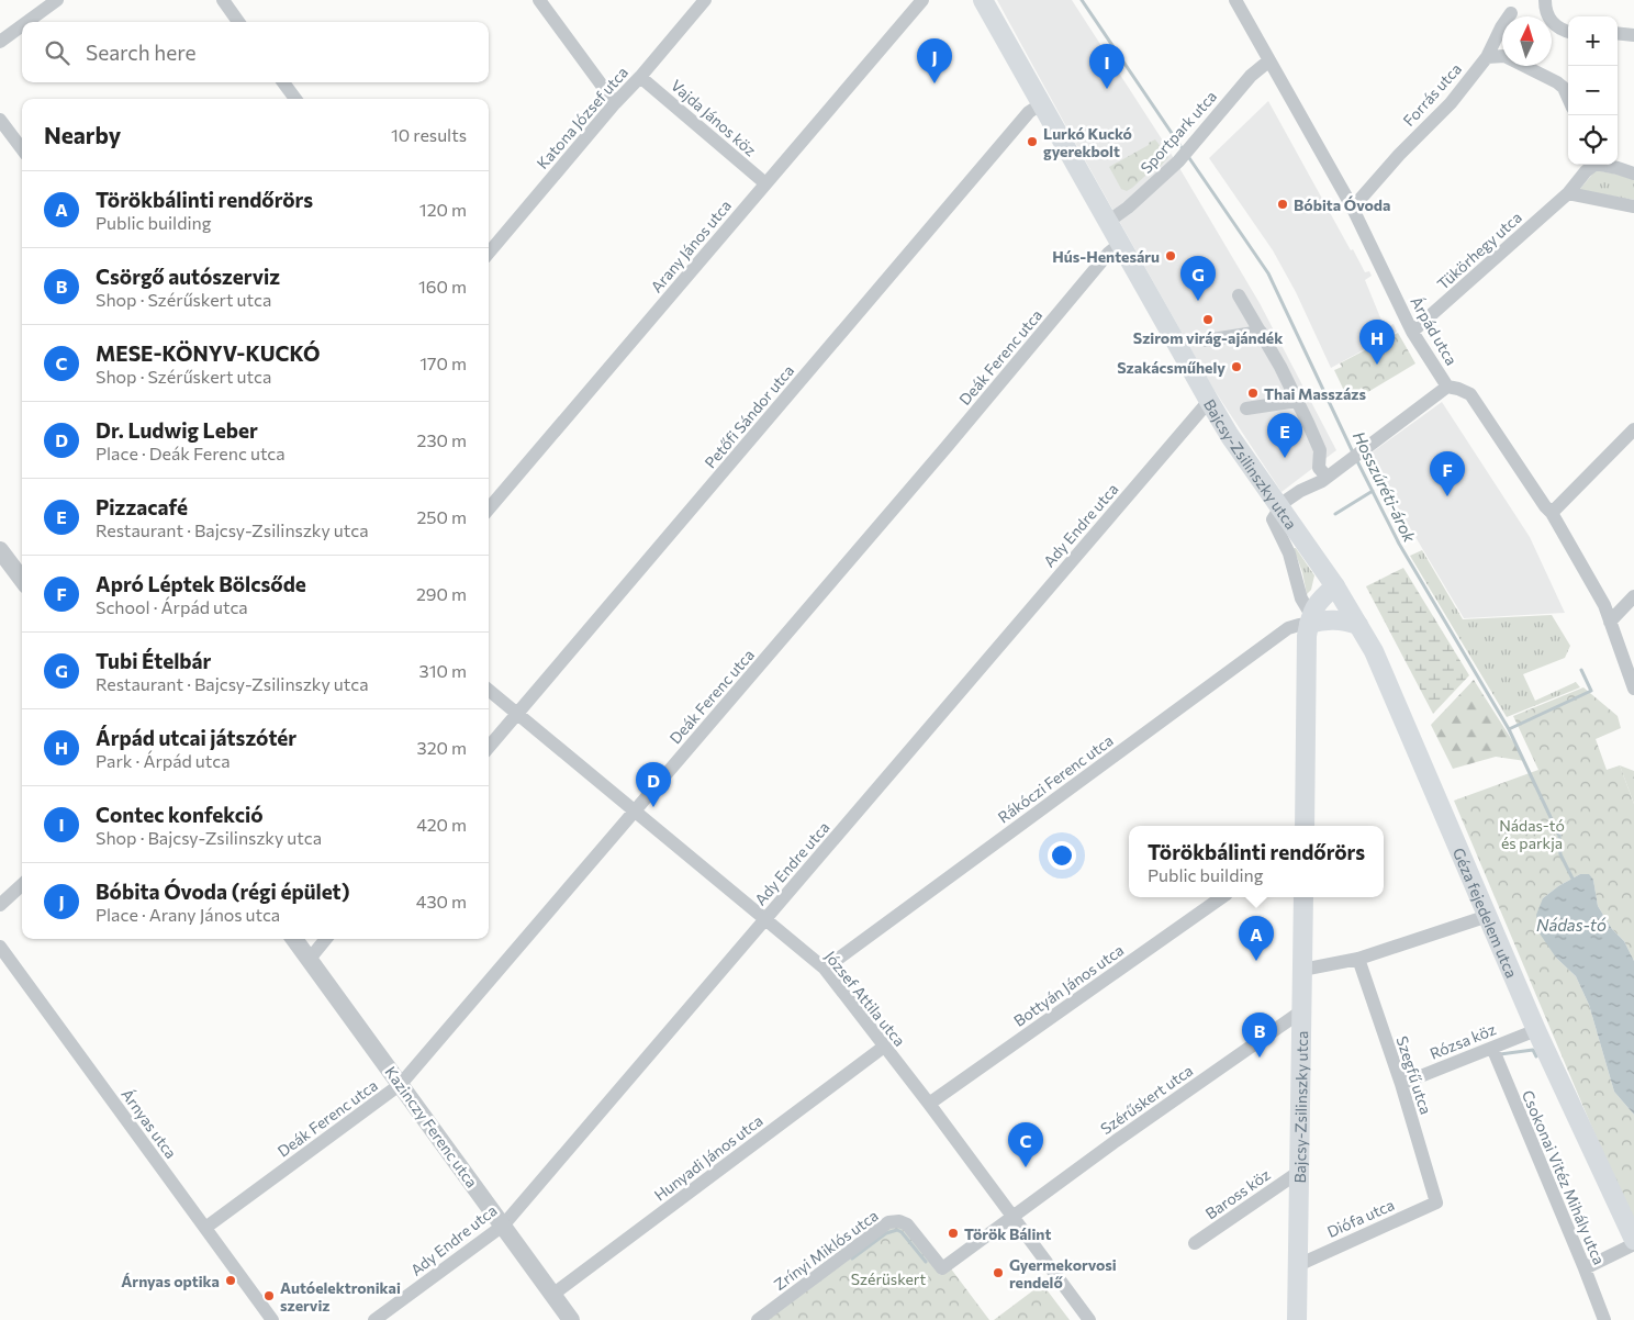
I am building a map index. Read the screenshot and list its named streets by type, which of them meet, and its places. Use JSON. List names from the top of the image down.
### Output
{
  "streets": {
    "main road": ["Bajcsy-Zsilinszky utca", "Géza fejedelem utca"],
    "street": [
      "Forrás utca",
      "Katona József utca",
      "Vajda János köz",
      "Sportpark utca",
      "Arany János utca",
      "Tükörhegy utca",
      "Árpád utca",
      "Deák Ferenc utca",
      "Petőfi Sándor utca",
      "Ady Endre utca",
      "Rákóczi Ferenc utca",
      "Bottyán János utca",
      "József Attila utca",
      "Rózsa köz",
      "Szegfű utca",
      "Szérűskert utca",
      "Árnyas utca",
      "Kazinczy Ferenc utca",
      "Hunyadi János utca",
      "Csokonai Vitéz Mihály utca",
      "Baross köz",
      "Diófa utca",
      "Zrínyi Miklós utca"
    ]
  },
  "crossings": [
    ["Forrás utca", "Árpád utca"],
    ["Katona József utca", "Vajda János köz"],
    ["Vajda János köz", "Arany János utca"],
    ["Sportpark utca", "Árpád utca"],
    ["Sportpark utca", "Bajcsy-Zsilinszky utca"],
    ["Tükörhegy utca", "Árpád utca"],
    ["Deák Ferenc utca", "Bajcsy-Zsilinszky utca"],
    ["Deák Ferenc utca", "József Attila utca"],
    ["Deák Ferenc utca", "Árnyas utca"],
    ["Deák Ferenc utca", "Kazinczy Ferenc utca"],
    ["Petőfi Sándor utca", "Bajcsy-Zsilinszky utca"],
    ["Petőfi Sándor utca", "József Attila utca"],
    ["Bajcsy-Zsilinszky utca", "Ady Endre utca"],
    ["Bajcsy-Zsilinszky utca", "Géza fejedelem utca"],
    ["Bajcsy-Zsilinszky utca", "Szérűskert utca"],
    ["Bajcsy-Zsilinszky utca", "Baross köz"],
    ["Bajcsy-Zsilinszky utca", "Diófa utca"],
    ["Ady Endre utca", "József Attila utca"],
    ["Ady Endre utca", "Kazinczy Ferenc utca"],
    ["Rákóczi Ferenc utca", "József Attila utca"],
    ["Géza fejedelem utca", "Rózsa köz"],
    ["Bottyán János utca", "József Attila utca"],
    ["József Attila utca", "Szérűskert utca"],
    ["József Attila utca", "Hunyadi János utca"],
    ["József Attila utca", "Zrínyi Miklós utca"],
    ["Rózsa köz", "Szegfű utca"],
    ["Rózsa köz", "Csokonai Vitéz Mihály utca"],
    ["Szegfű utca", "Diófa utca"],
    ["Szérűskert utca", "Zrínyi Miklós utca"],
    ["Kazinczy Ferenc utca", "Hunyadi János utca"]
  ],
  "water": ["Hosszúréti-árok", "Nádas-tó"],
  "parks": ["Nádas-tó és parkja", "Szérüskert"],
  "places": [
    "Lurkó Kuckó gyerekbolt",
    "Bóbita Óvoda",
    "Hús-Hentesáru",
    "Szirom virág-ajándék",
    "Szakácsműhely",
    "Thai Masszázs",
    "Török Bálint",
    "Gyermekorvosi rendelő",
    "Árnyas optika",
    "Autóelektronikai szerviz"
  ],
  "north": "top",
  "page": {
    "map_buttons": ["+", "−"],
    "search": "Search here",
    "pins": [
      "J",
      "I",
      "G",
      "H",
      "E",
      "F",
      "D",
      "A",
      "B",
      "C"
    ],
    "heading": ["Nearby", "10 results"],
    "list": [
      {
        "mark": "A",
        "name": "Törökbálinti rendőrörs",
        "note": "Public building",
        "value": "120 m"
      },
      {
        "mark": "B",
        "name": "Csörgő autószerviz",
        "note": "Shop · Szérűskert utca",
        "value": "160 m"
      },
      {
        "mark": "C",
        "name": "MESE-KÖNYV-KUCKÓ",
        "note": "Shop · Szérűskert utca",
        "value": "170 m"
      },
      {
        "mark": "D",
        "name": "Dr. Ludwig Leber",
        "note": "Place · Deák Ferenc utca",
        "value": "230 m"
      },
      {
        "mark": "E",
        "name": "Pizzacafé",
        "note": "Restaurant · Bajcsy-Zsilinszky utca",
        "value": "250 m"
      },
      {
        "mark": "F",
        "name": "Apró Léptek Bölcsőde",
        "note": "School · Árpád utca",
        "value": "290 m"
      },
      {
        "mark": "G",
        "name": "Tubi Ételbár",
        "note": "Restaurant · Bajcsy-Zsilinszky utca",
        "value": "310 m"
      },
      {
        "mark": "H",
        "name": "Árpád utcai játszótér",
        "note": "Park · Árpád utca",
        "value": "320 m"
      },
      {
        "mark": "I",
        "name": "Contec konfekció",
        "note": "Shop · Bajcsy-Zsilinszky utca",
        "value": "420 m"
      },
      {
        "mark": "J",
        "name": "Bóbita Óvoda (régi épület)",
        "note": "Place · Arany János utca",
        "value": "430 m"
      }
    ],
    "popup": ["Törökbálinti rendőrörs", "Public building"]
  }
}
